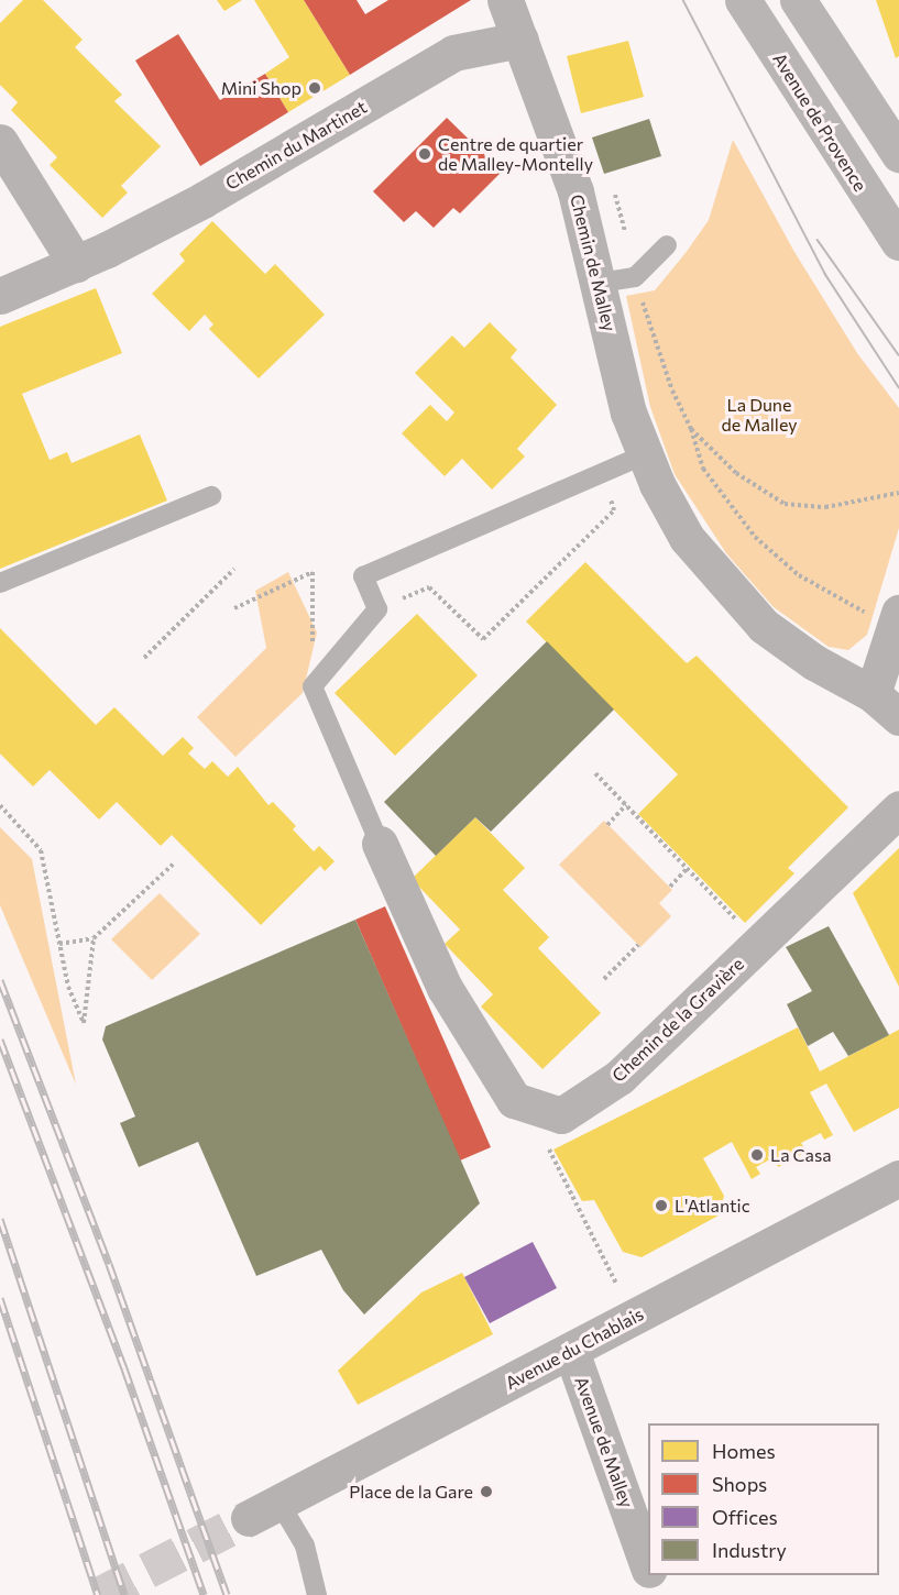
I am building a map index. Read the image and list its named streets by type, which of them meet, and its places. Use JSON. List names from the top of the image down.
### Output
{
  "streets": {
    "main road": ["Avenue de Provence", "Avenue du Chablais"],
    "street": [
      "Chemin du Martinet",
      "Chemin de Malley",
      "Chemin de la Gravière",
      "Avenue de Malley"
    ]
  },
  "crossings": [
    ["Chemin du Martinet", "Chemin de Malley"],
    ["Avenue du Chablais", "Avenue de Malley"]
  ],
  "parks": ["La Dune de Malley"],
  "places": [
    "Mini Shop",
    "Centre de quartier de Malley-Montelly",
    "La Casa",
    "L'Atlantic",
    "Place de la Gare"
  ],
  "legend": [
    "Homes",
    "Shops",
    "Offices",
    "Industry"
  ]
}
